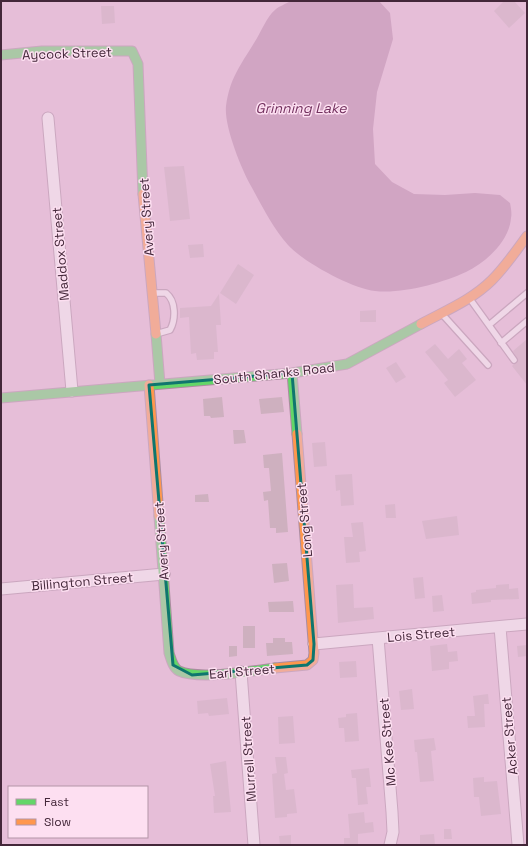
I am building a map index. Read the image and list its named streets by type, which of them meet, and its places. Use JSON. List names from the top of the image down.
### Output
{
  "streets": {
    "street": [
      "Aycock Street",
      "Avery Street",
      "Maddox Street",
      "South Shanks Road",
      "Long Street",
      "Billington Street",
      "Lois Street",
      "Earl Street",
      "Acker Street",
      "Mc Kee Street",
      "Murrell Street"
    ]
  },
  "crossings": [
    ["Aycock Street", "Avery Street"],
    ["Avery Street", "South Shanks Road"],
    ["Avery Street", "Billington Street"],
    ["Avery Street", "Earl Street"],
    ["Maddox Street", "South Shanks Road"],
    ["South Shanks Road", "Long Street"],
    ["Long Street", "Lois Street"],
    ["Long Street", "Earl Street"],
    ["Lois Street", "Acker Street"],
    ["Lois Street", "Mc Kee Street"],
    ["Earl Street", "Murrell Street"]
  ],
  "water": ["Grinning Lake"],
  "legend": ["Fast", "Slow"]
}
